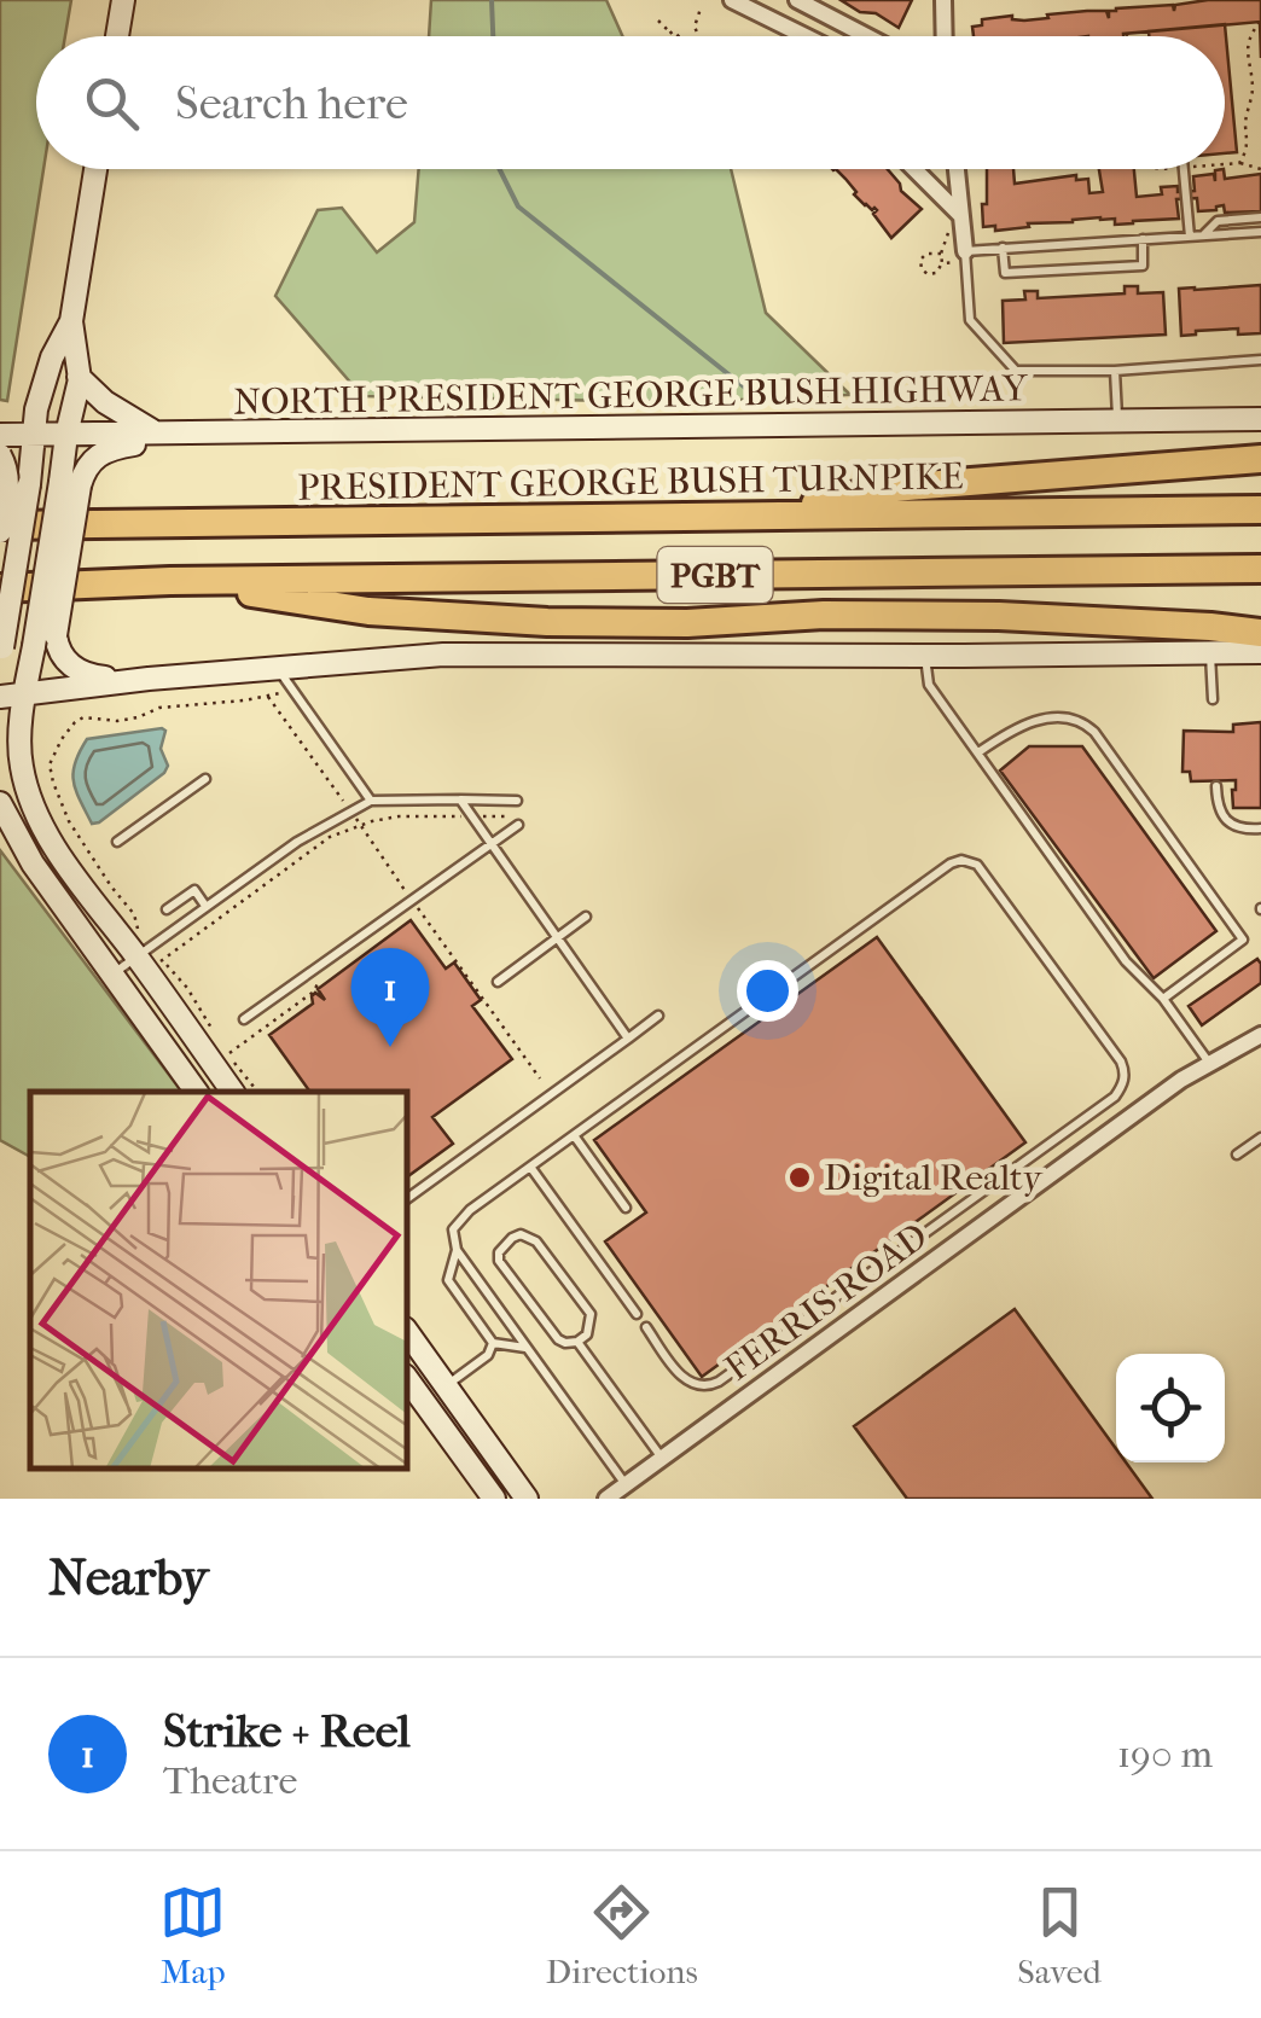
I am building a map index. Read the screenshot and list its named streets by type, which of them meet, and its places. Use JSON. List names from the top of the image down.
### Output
{
  "streets": {
    "highway": ["PRESIDENT GEORGE BUSH TURNPIKE", "PGBT"],
    "main road": ["NORTH PRESIDENT GEORGE BUSH HIGHWAY"],
    "street": ["FERRIS ROAD"]
  },
  "places": ["Digital Realty"],
  "page": {
    "search": "Search here",
    "pins": "1",
    "heading": "Nearby",
    "list": [
      {
        "mark": "1",
        "name": "Strike + Reel",
        "note": "Theatre",
        "value": "190 m"
      }
    ],
    "nav": ["Map", "Directions", "Saved"]
  }
}
